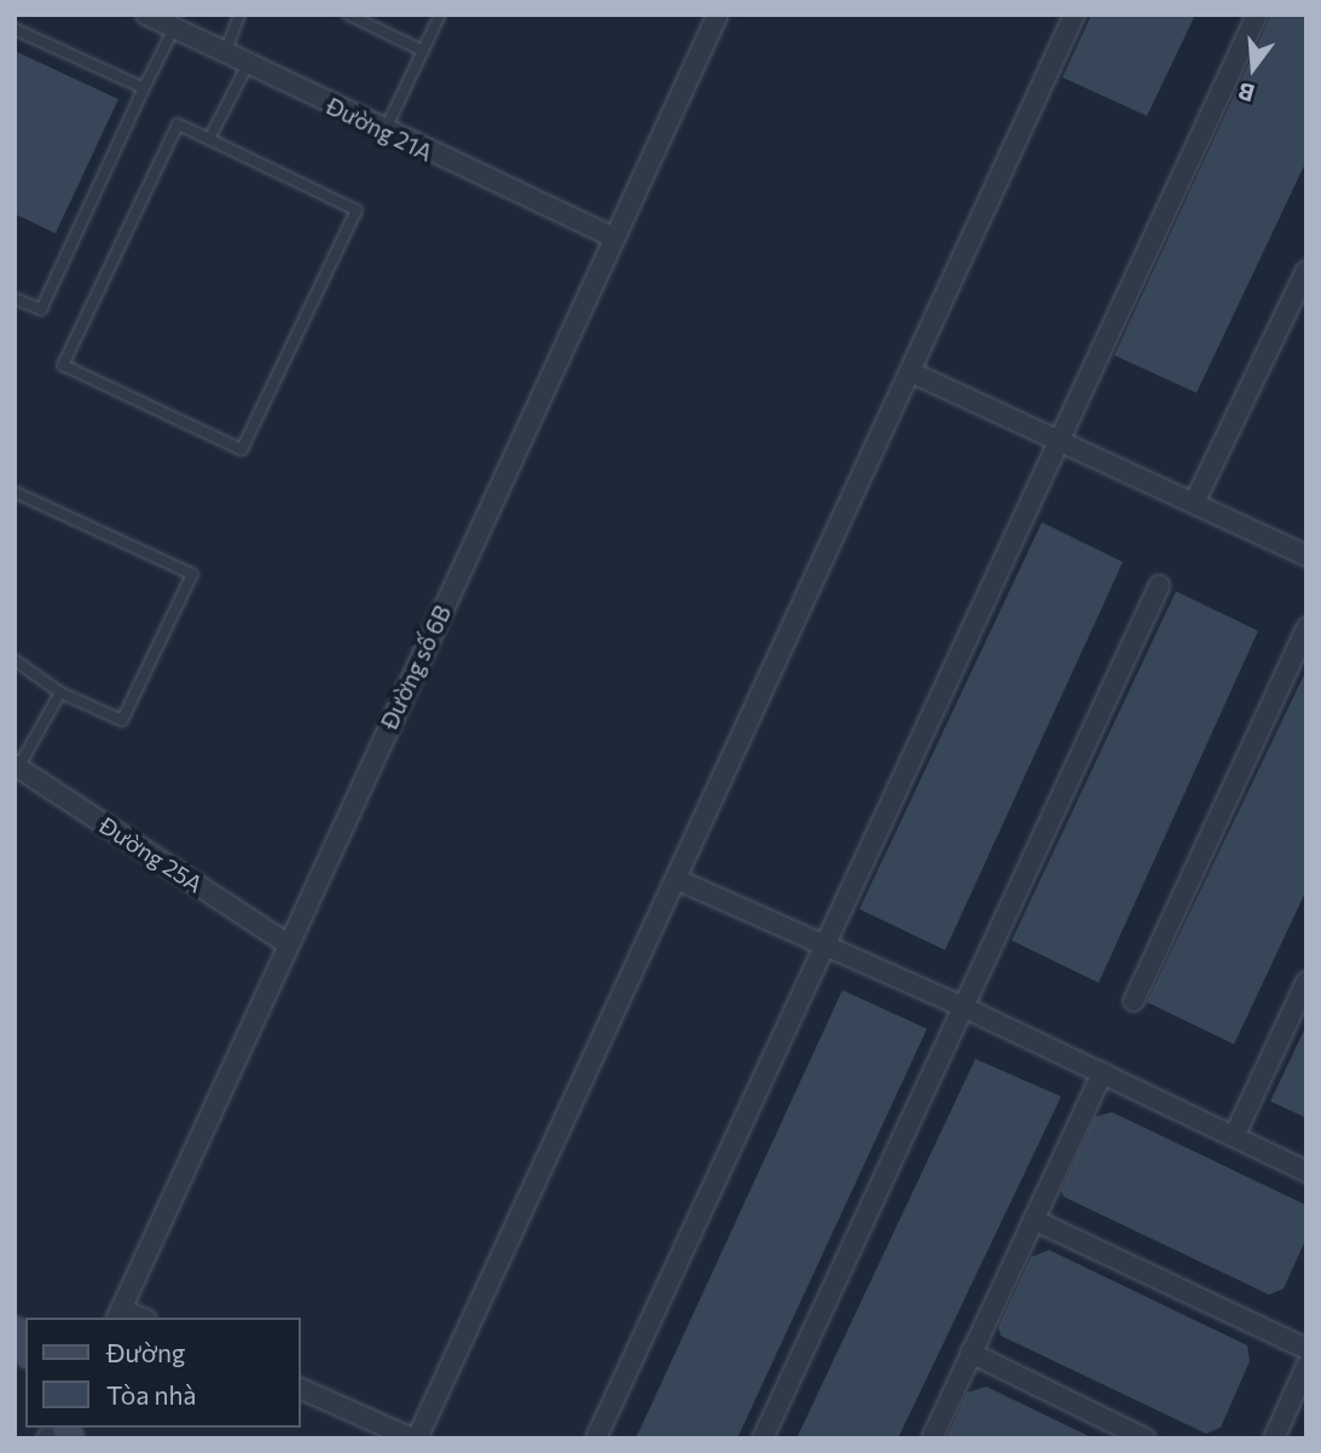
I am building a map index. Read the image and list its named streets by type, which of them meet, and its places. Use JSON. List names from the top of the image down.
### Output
{
  "streets": {
    "street": ["Đường 21A", "Đường số 6B", "Đường 25A"]
  },
  "crossings": [
    ["Đường 21A", "Đường số 6B"],
    ["Đường số 6B", "Đường 25A"]
  ],
  "legend": ["Đường", "Tòa nhà"],
  "north": "bottom"
}
